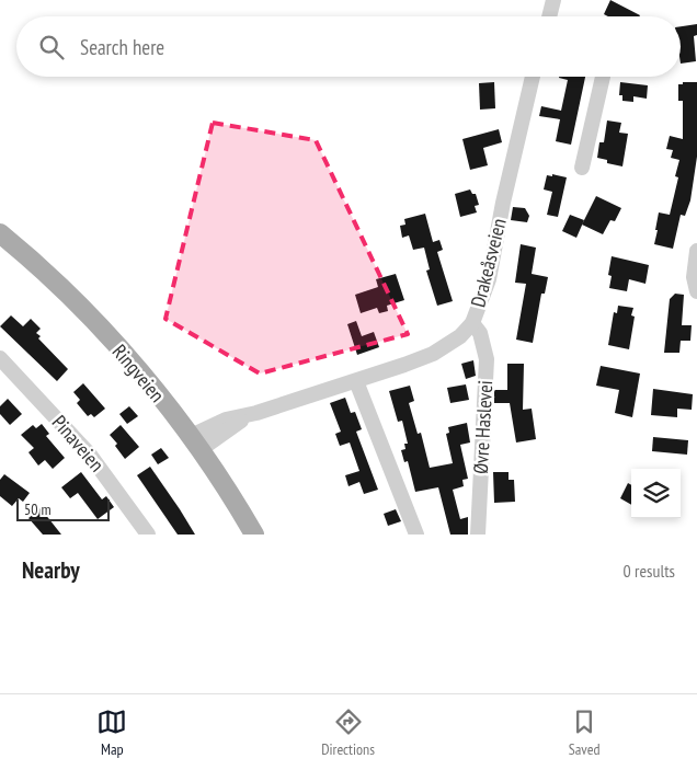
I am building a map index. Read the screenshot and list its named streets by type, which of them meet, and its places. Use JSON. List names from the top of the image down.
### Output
{
  "streets": {
    "main road": ["Ringveien"],
    "street": ["Drakeåsveien", "Øvre Haslevei", "Pinaveien"]
  },
  "crossings": [
    ["Drakeåsveien", "Ringveien"],
    ["Drakeåsveien", "Øvre Haslevei"]
  ],
  "scale_bar": "50 m",
  "page": {
    "search": "Search here",
    "scale": "50 m",
    "heading": ["Nearby", "0 results"],
    "nav": ["Map", "Directions", "Saved"]
  }
}
